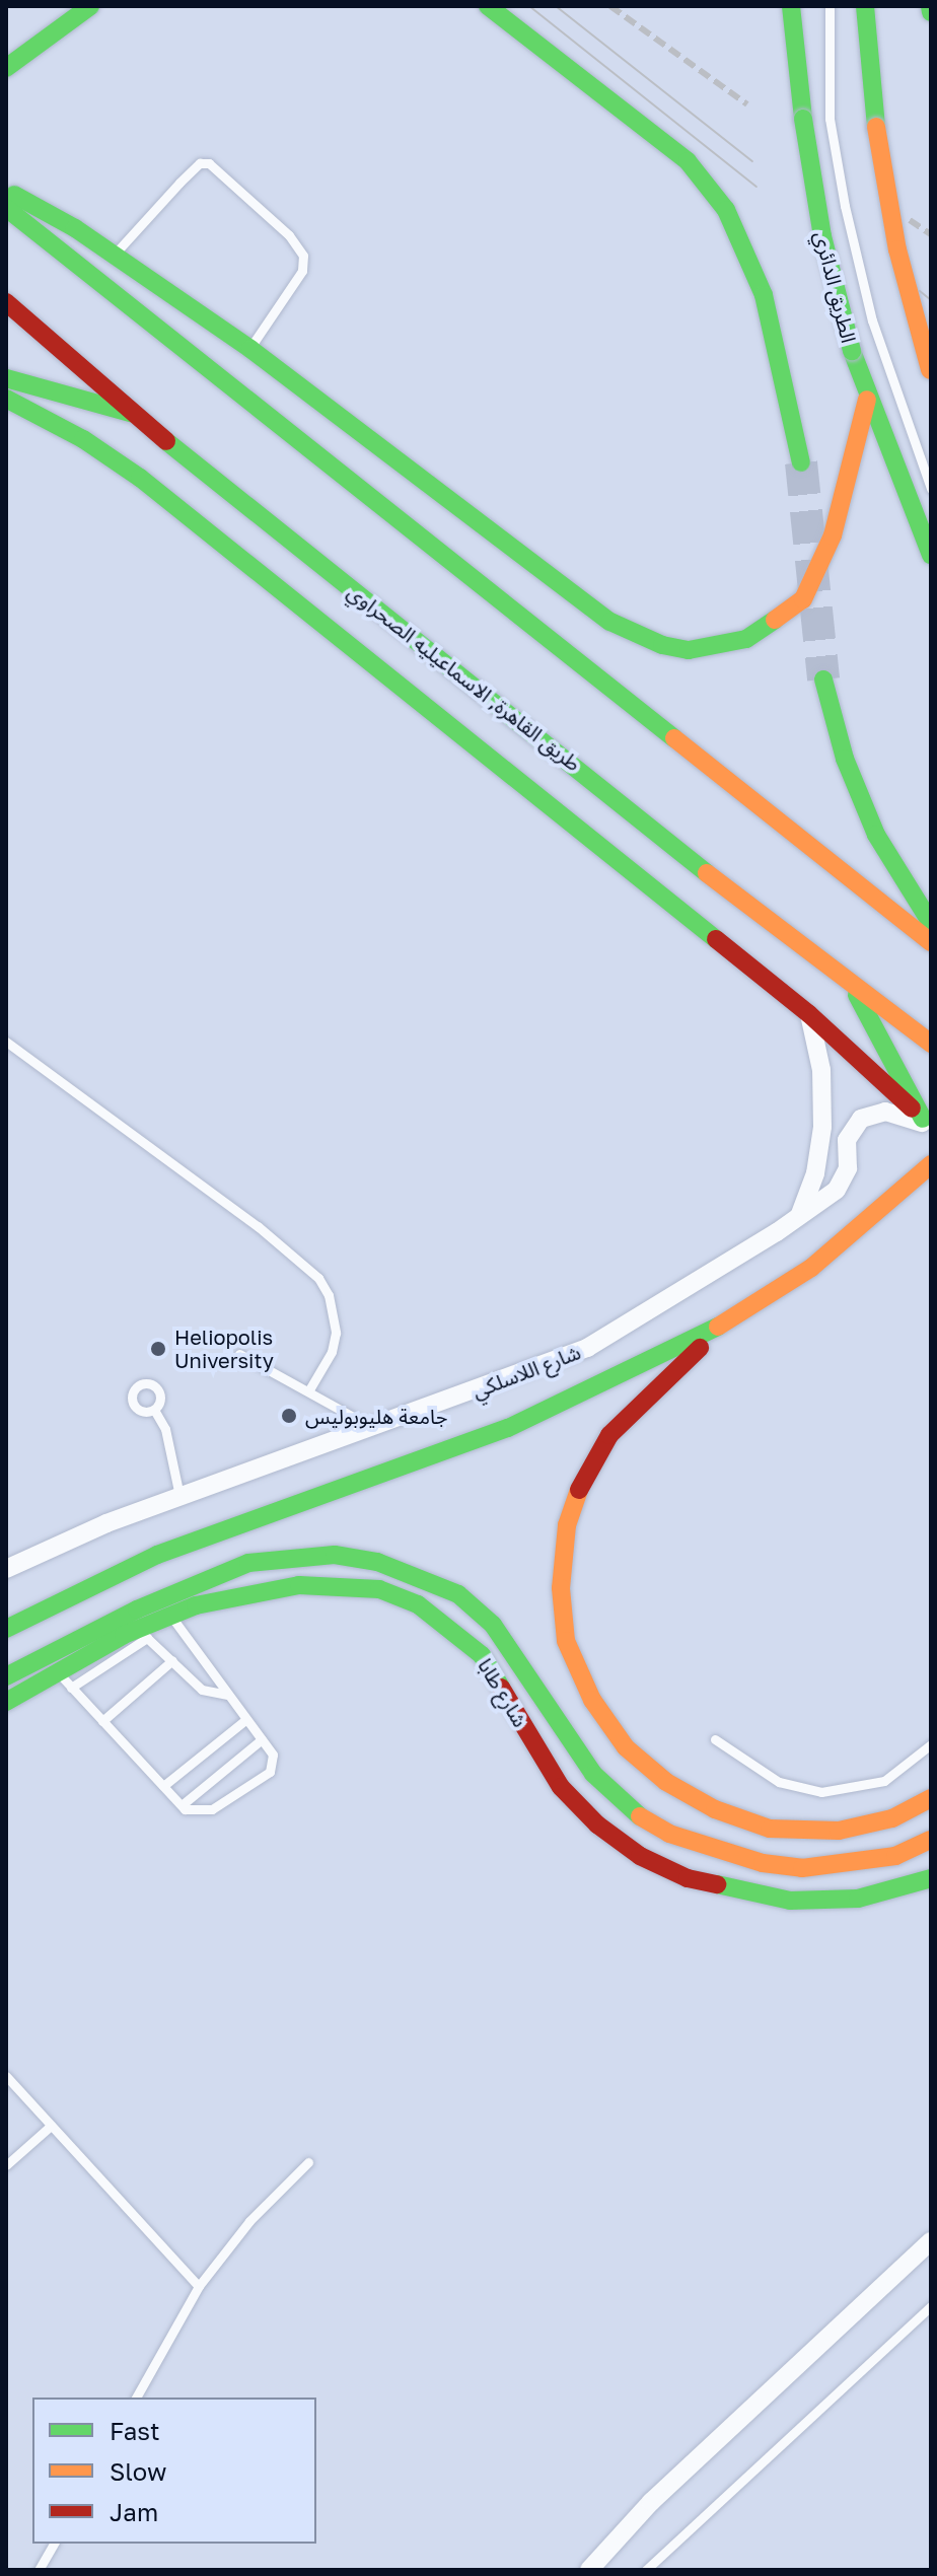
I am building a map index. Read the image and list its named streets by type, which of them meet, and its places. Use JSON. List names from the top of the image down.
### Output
{
  "streets": {
    "main road": ["الطريق الدائري", "طريق القاهرة, الاسماعيليه الصحراوي", "شارع طابا"],
    "street": ["شارع اللاسلكي"]
  },
  "places": ["Heliopolis University", "جامعة هليوبوليس"],
  "legend": ["Fast", "Slow", "Jam"]
}
